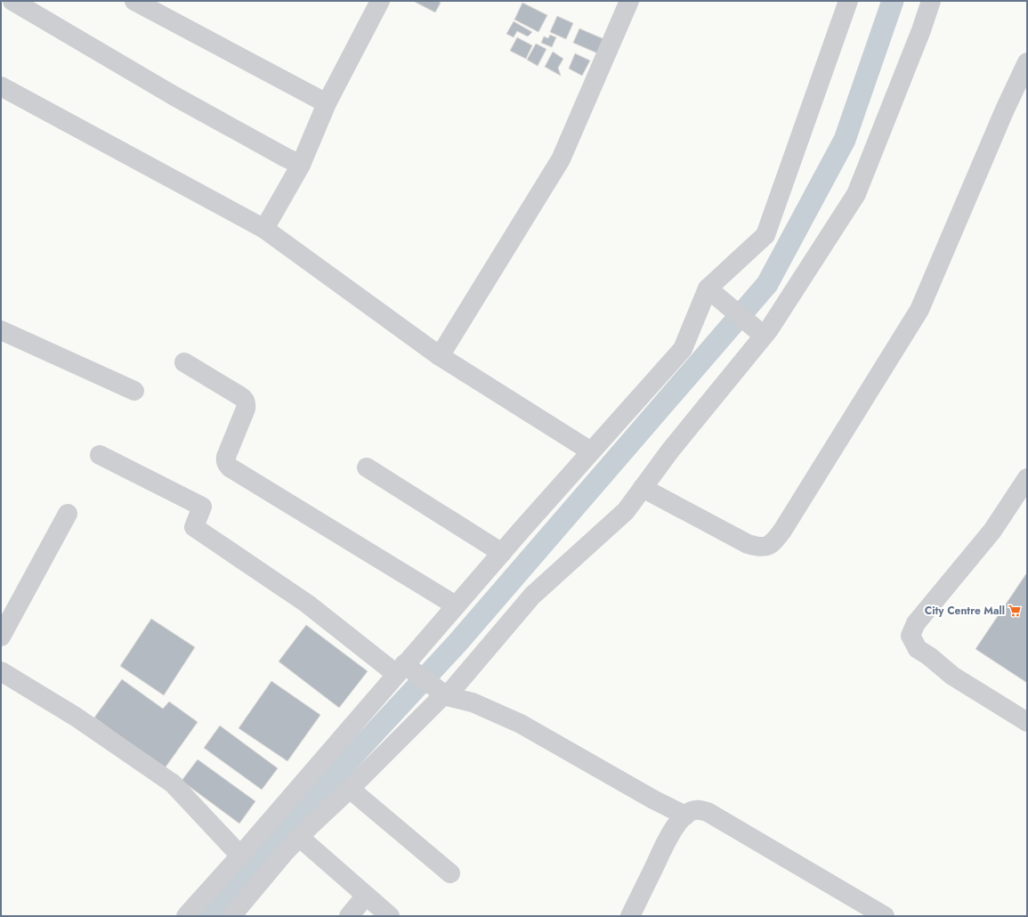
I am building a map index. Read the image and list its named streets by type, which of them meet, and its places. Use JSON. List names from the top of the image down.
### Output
{
  "places": {
    "supermarket": ["City Centre Mall"]
  }
}
